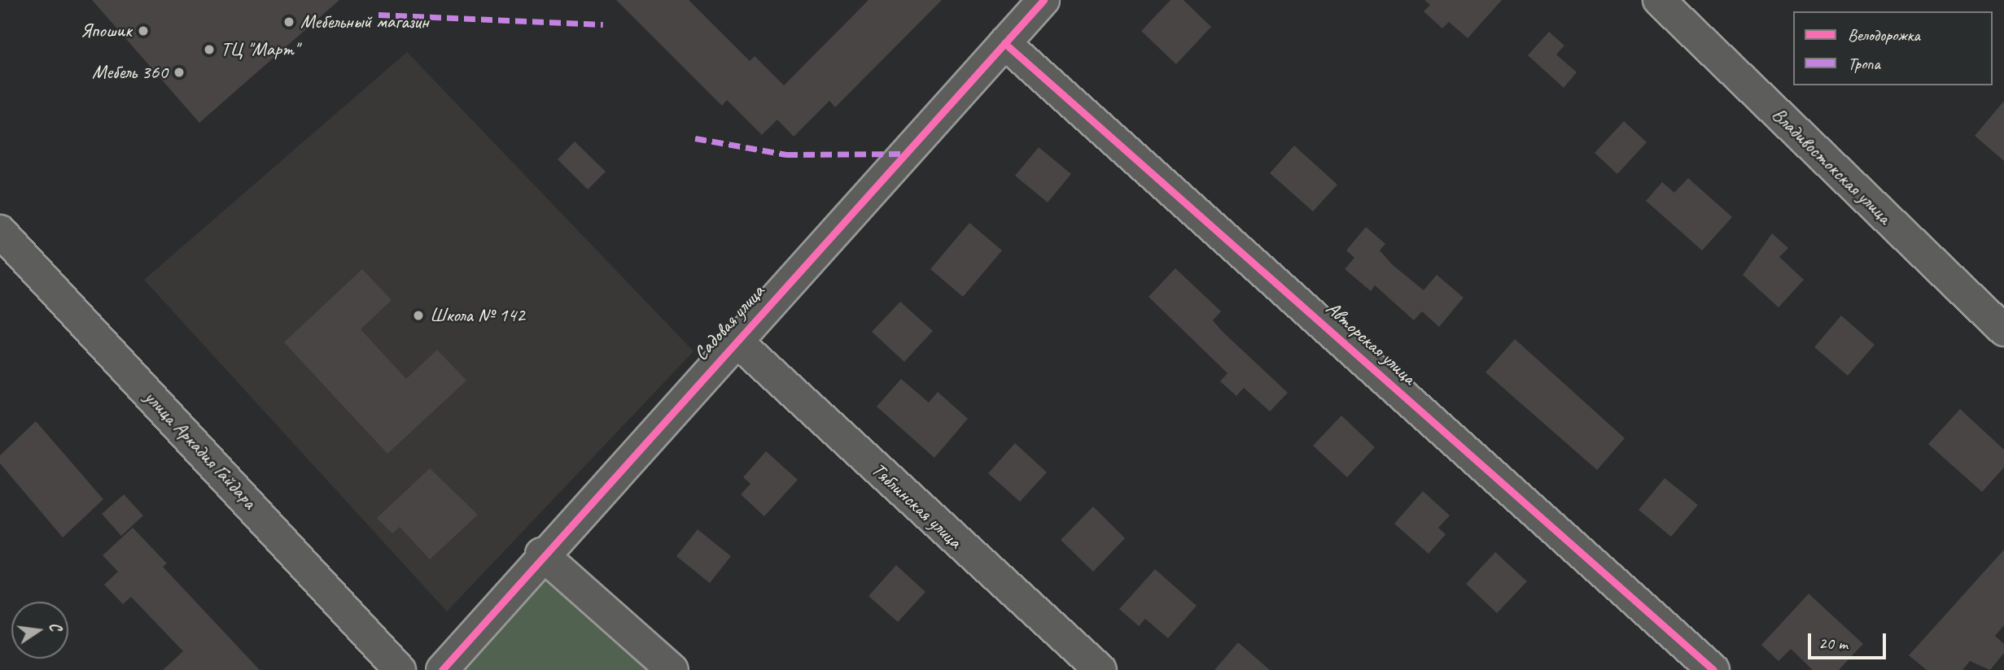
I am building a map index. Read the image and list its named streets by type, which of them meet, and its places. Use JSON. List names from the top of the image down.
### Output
{
  "streets": {
    "street": [
      "Владивостокская улица",
      "Садовая улица",
      "Авторская улица",
      "улица Аркадия Гайдара",
      "Тяблинская улица"
    ]
  },
  "crossings": [
    ["Садовая улица", "Авторская улица"],
    ["Садовая улица", "Тяблинская улица"]
  ],
  "places": [
    "Мебельный магазин",
    "Япошик",
    "ТЦ \"Март\"",
    "Мебель 360",
    "Школа № 142"
  ],
  "legend": ["Велодорожка", "Тропа"],
  "scale_bar": "20 m",
  "north": "right"
}
